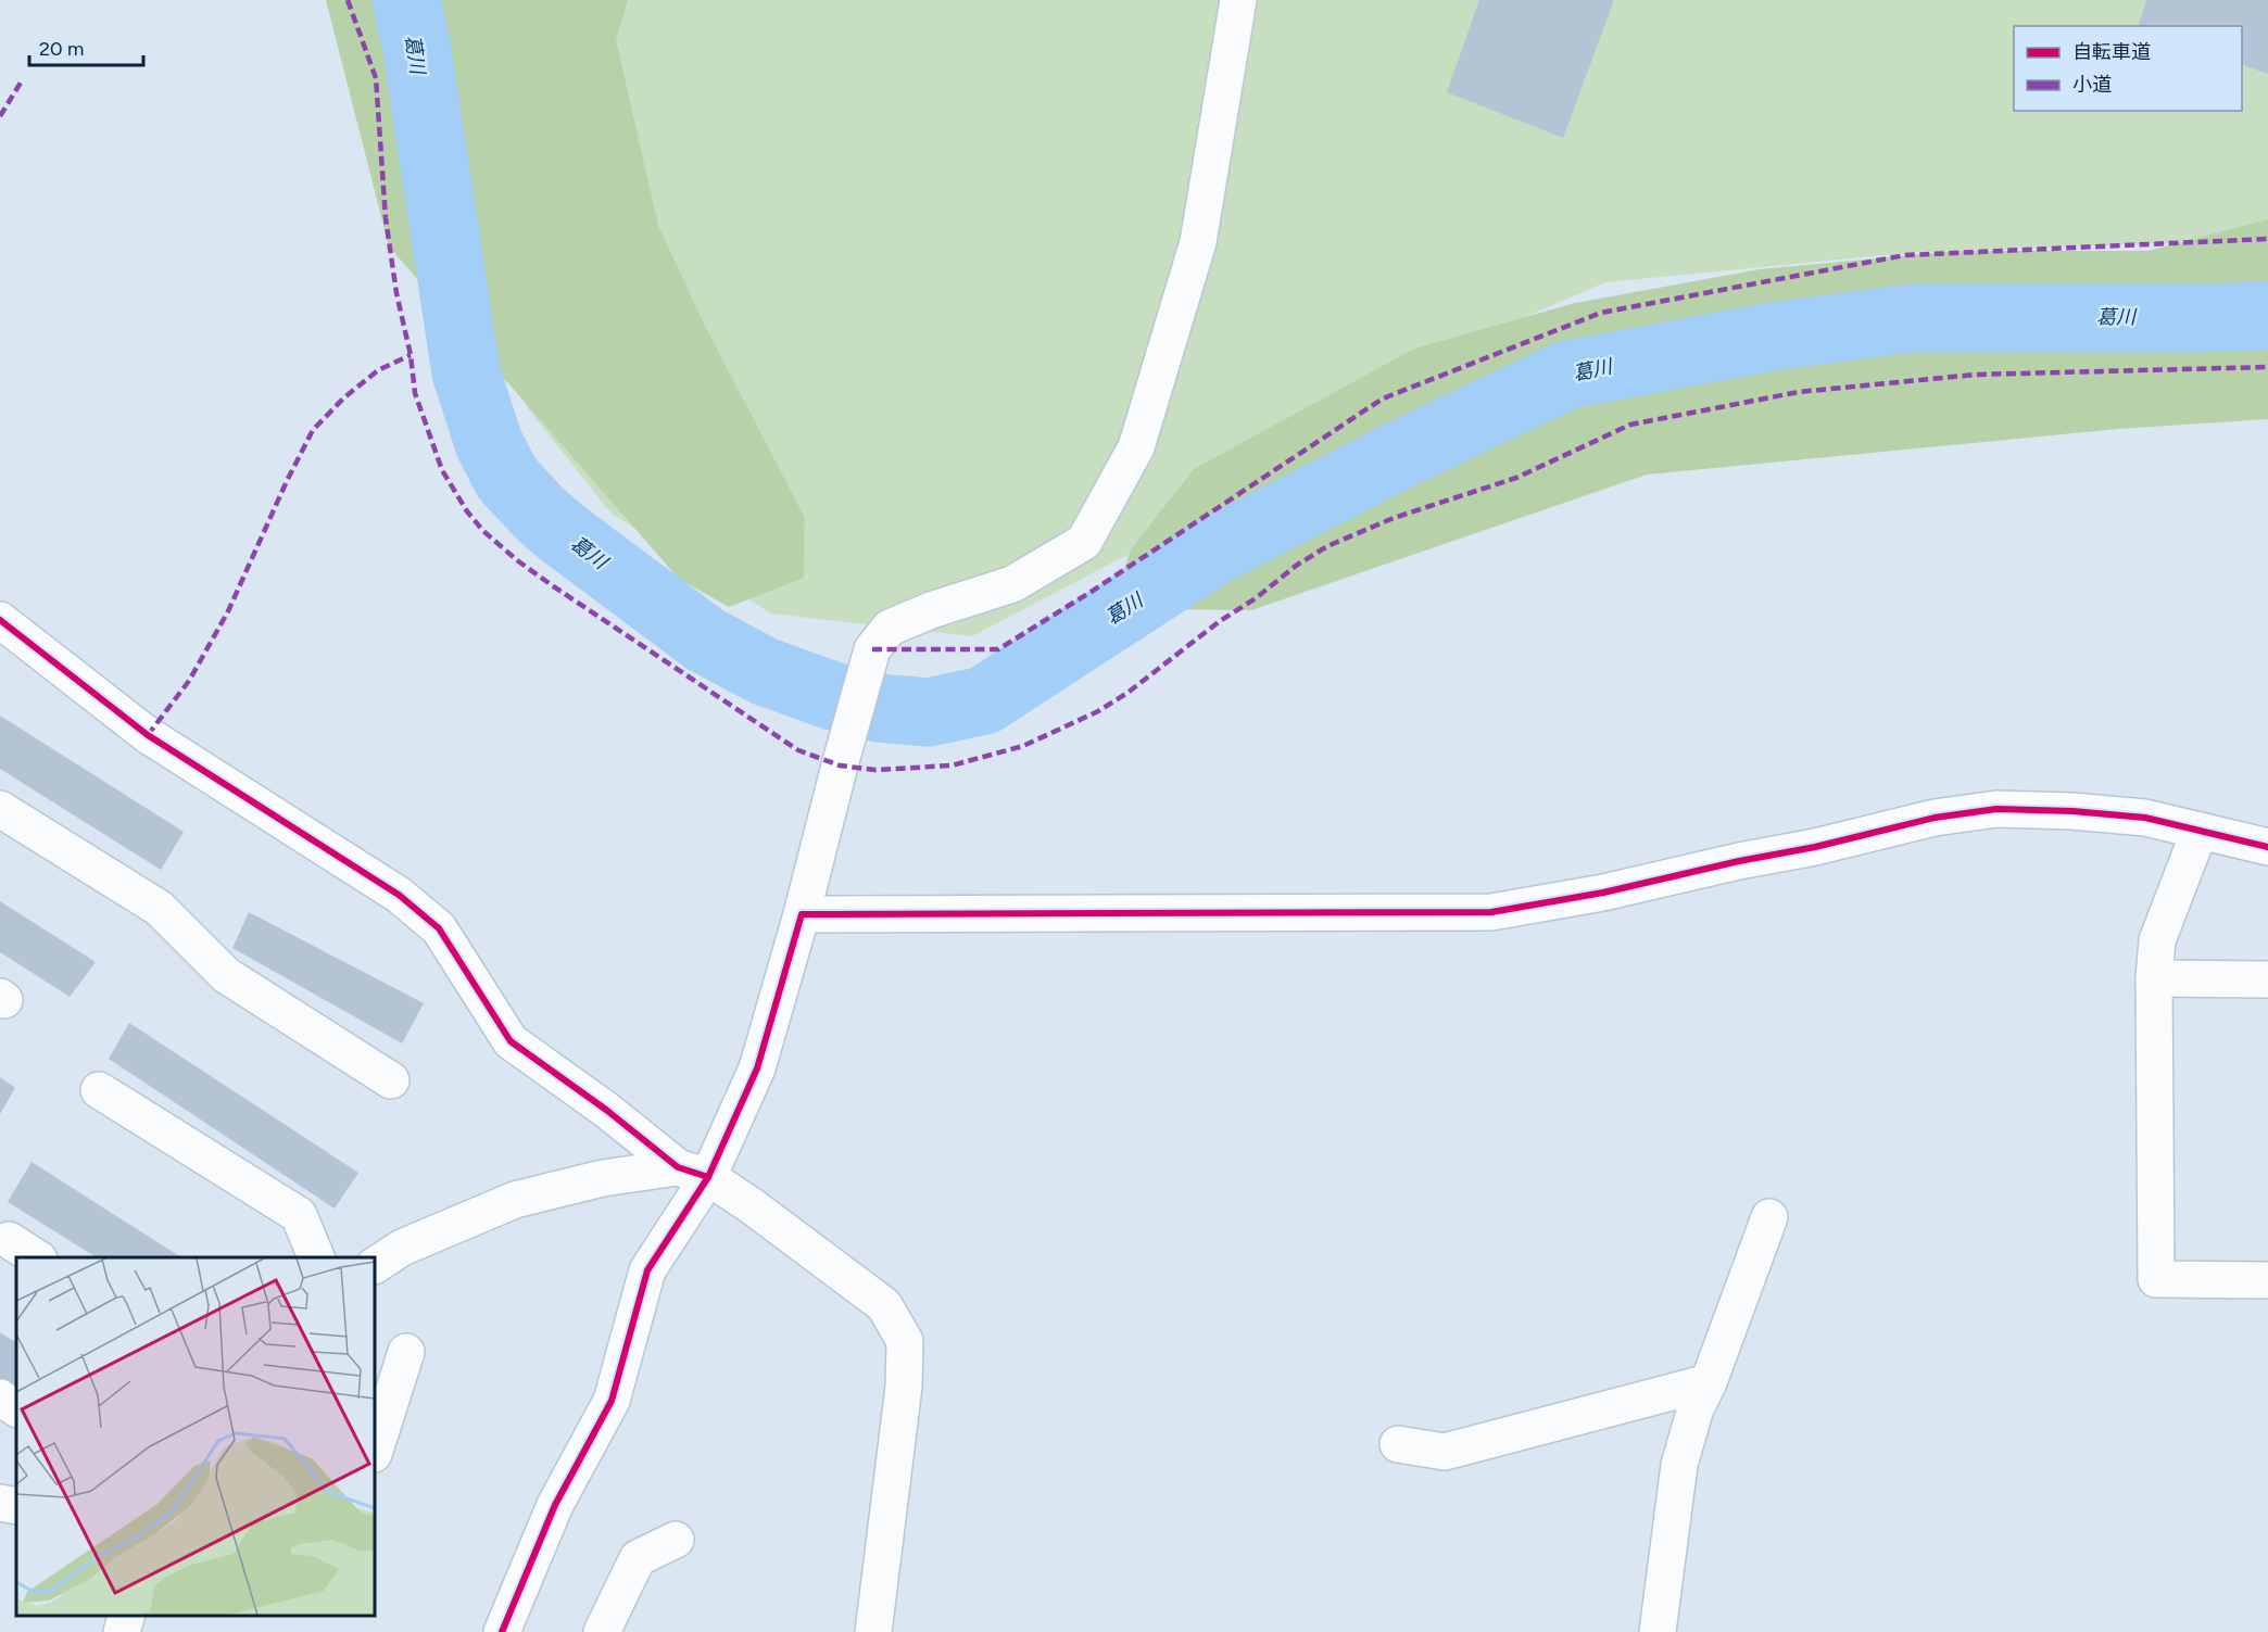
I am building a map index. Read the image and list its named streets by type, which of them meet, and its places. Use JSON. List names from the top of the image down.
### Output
{
  "water": ["葛川"],
  "legend": ["自転車道", "小道"],
  "scale_bar": "20 m"
}
